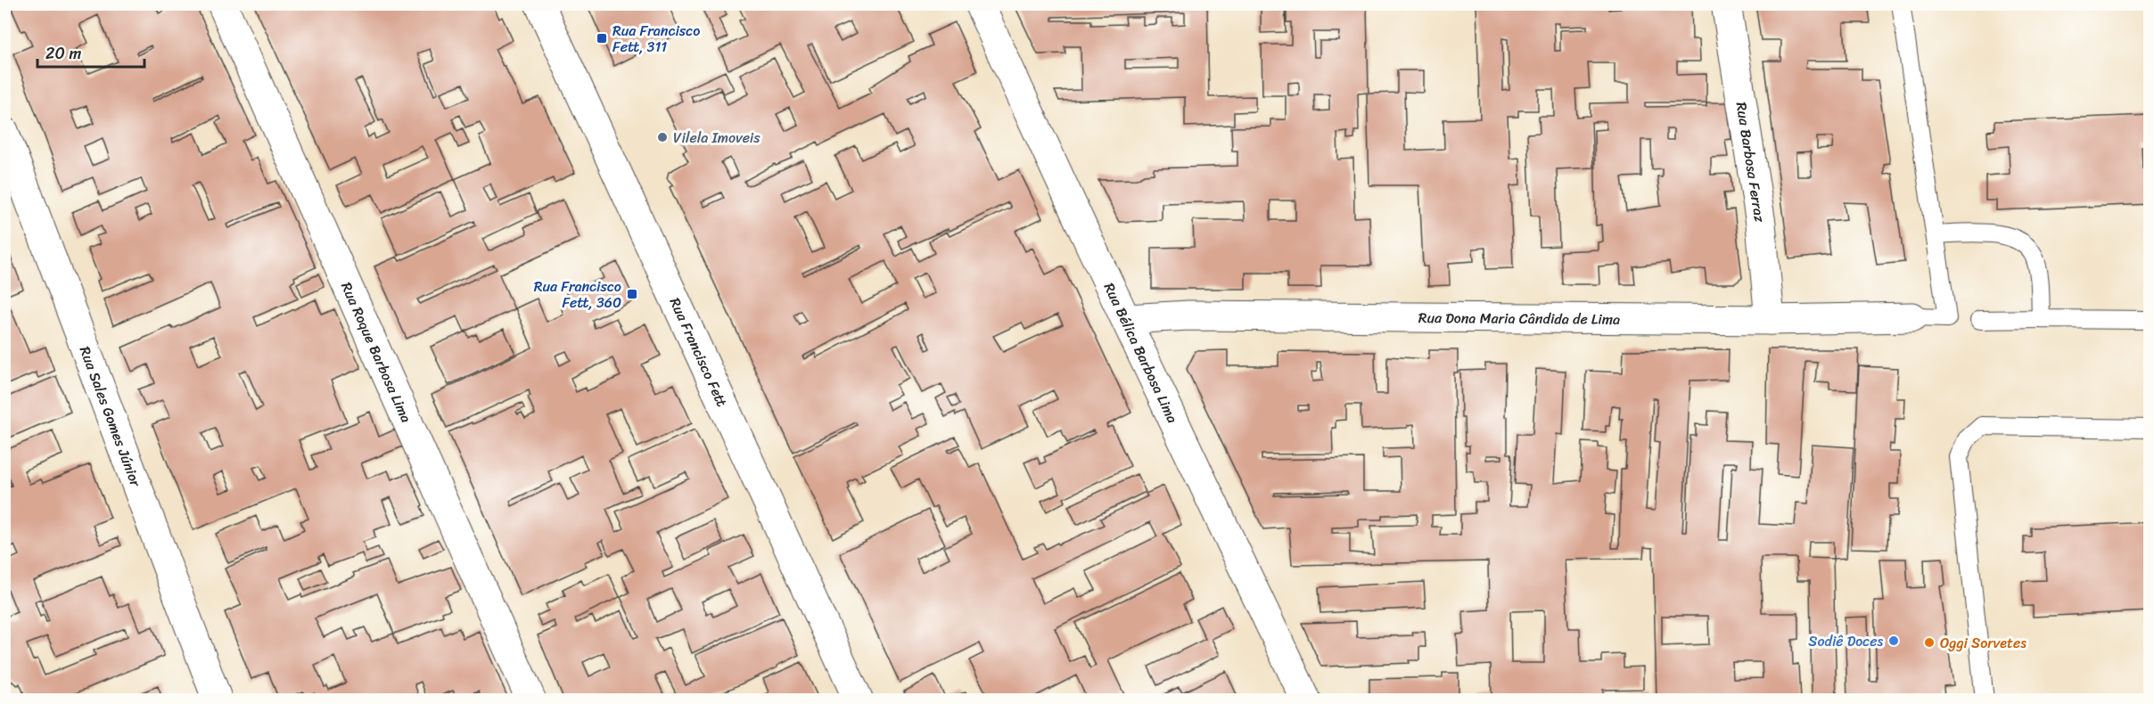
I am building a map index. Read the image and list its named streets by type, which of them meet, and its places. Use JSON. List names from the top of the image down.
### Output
{
  "streets": {
    "street": [
      "Rua Barbosa Ferraz",
      "Rua Dona Maria Cândida de Lima",
      "Rua Roque Barbosa Lima",
      "Rua Francisco Fett",
      "Rua Bélica Barbosa Lima",
      "Rua Sales Gomes Júnior"
    ]
  },
  "crossings": [
    ["Rua Barbosa Ferraz", "Rua Dona Maria Cândida de Lima"],
    ["Rua Dona Maria Cândida de Lima", "Rua Bélica Barbosa Lima"]
  ],
  "places": {
    "transit": ["Rua Francisco Fett, 311", "Rua Francisco Fett, 360"],
    "other": ["Vilela Imoveis", "Sodiê Doces", "Oggi Sorvetes"]
  },
  "scale_bar": "20 m"
}
